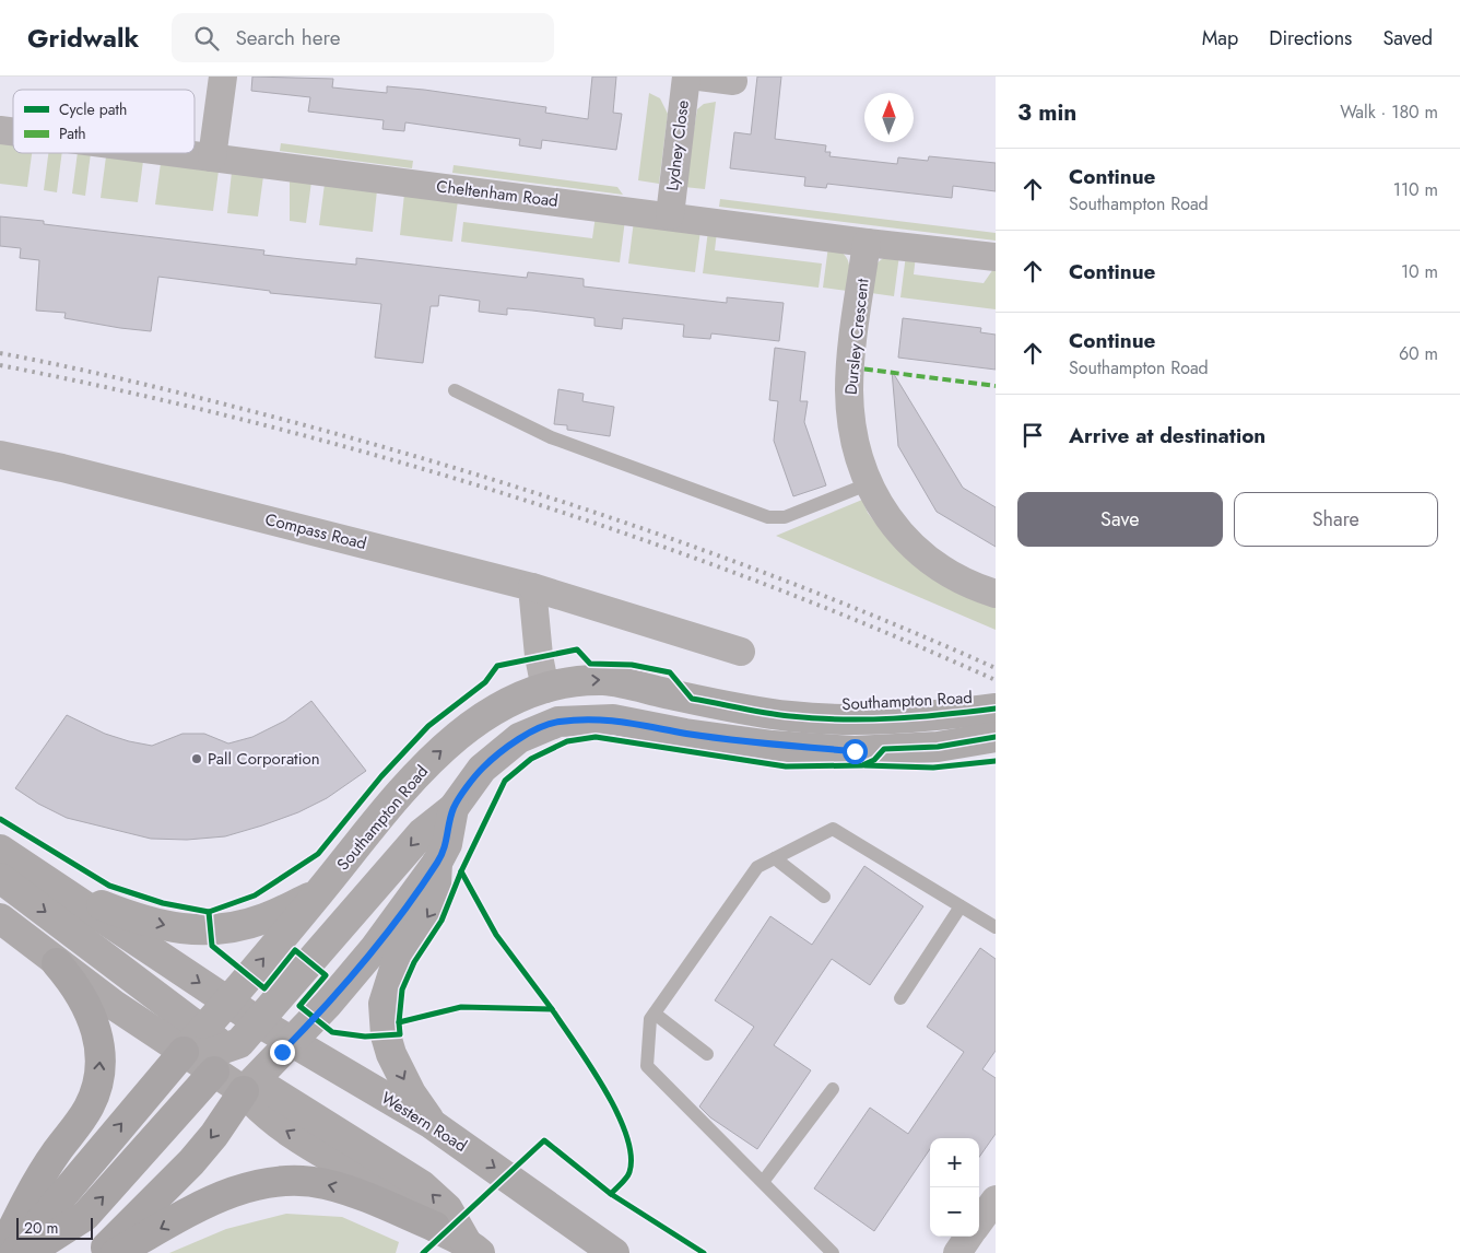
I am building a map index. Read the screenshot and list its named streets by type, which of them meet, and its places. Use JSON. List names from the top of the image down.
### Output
{
  "streets": {
    "main road": ["Southampton Road", "Western Road"],
    "street": [
      "Lydney Close",
      "Cheltenham Road",
      "Dursley Crescent",
      "Compass Road"
    ]
  },
  "crossings": [
    ["Lydney Close", "Cheltenham Road"],
    ["Cheltenham Road", "Dursley Crescent"],
    ["Southampton Road", "Western Road"]
  ],
  "places": ["Pall Corporation"],
  "legend": ["Cycle path", "Path"],
  "scale_bar": "20 m",
  "north": "top",
  "page": {
    "header": "Gridwalk",
    "search": "Search here",
    "nav": ["Map", "Directions", "Saved"],
    "heading": ["3 min", "Walk · 180 m"],
    "list": [
      ["Continue", "Southampton Road", "110 m"],
      ["Continue", "10 m"],
      ["Continue", "Southampton Road", "60 m"],
      "Arrive at destination"
    ],
    "buttons": ["Save", "Share"],
    "map_buttons": ["+", "−"],
    "scale": "20 m"
  }
}
